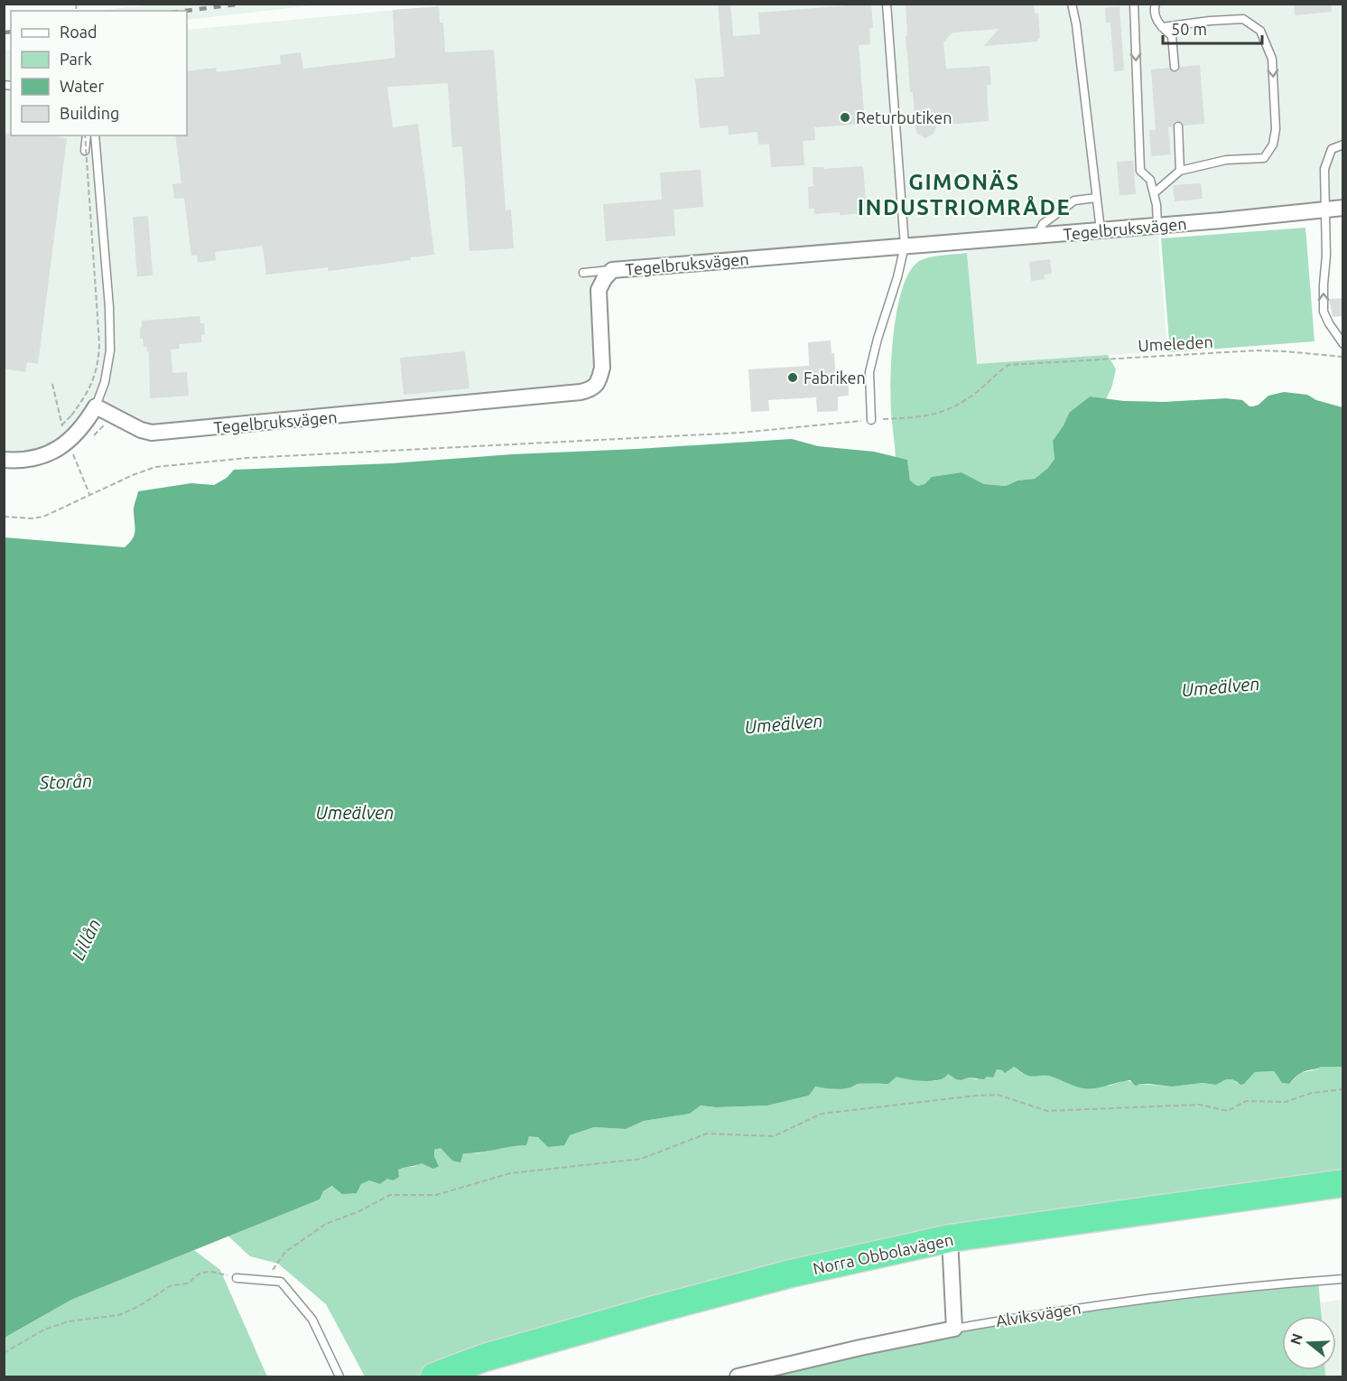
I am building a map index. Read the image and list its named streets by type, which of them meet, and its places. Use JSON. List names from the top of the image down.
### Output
{
  "streets": {
    "highway": ["Norra Obbolavägen"],
    "street": ["Tegelbruksvägen", "Alviksvägen"],
    "path": ["Umeleden"]
  },
  "districts": ["GIMONÄS INDUSTRIOMRÅDE"],
  "water": ["Umeälven", "Storån", "Lillån"],
  "places": ["Returbutiken", "Fabriken"],
  "legend": [
    "Road",
    "Park",
    "Water",
    "Building"
  ],
  "scale_bar": "50 m",
  "north": "left"
}
